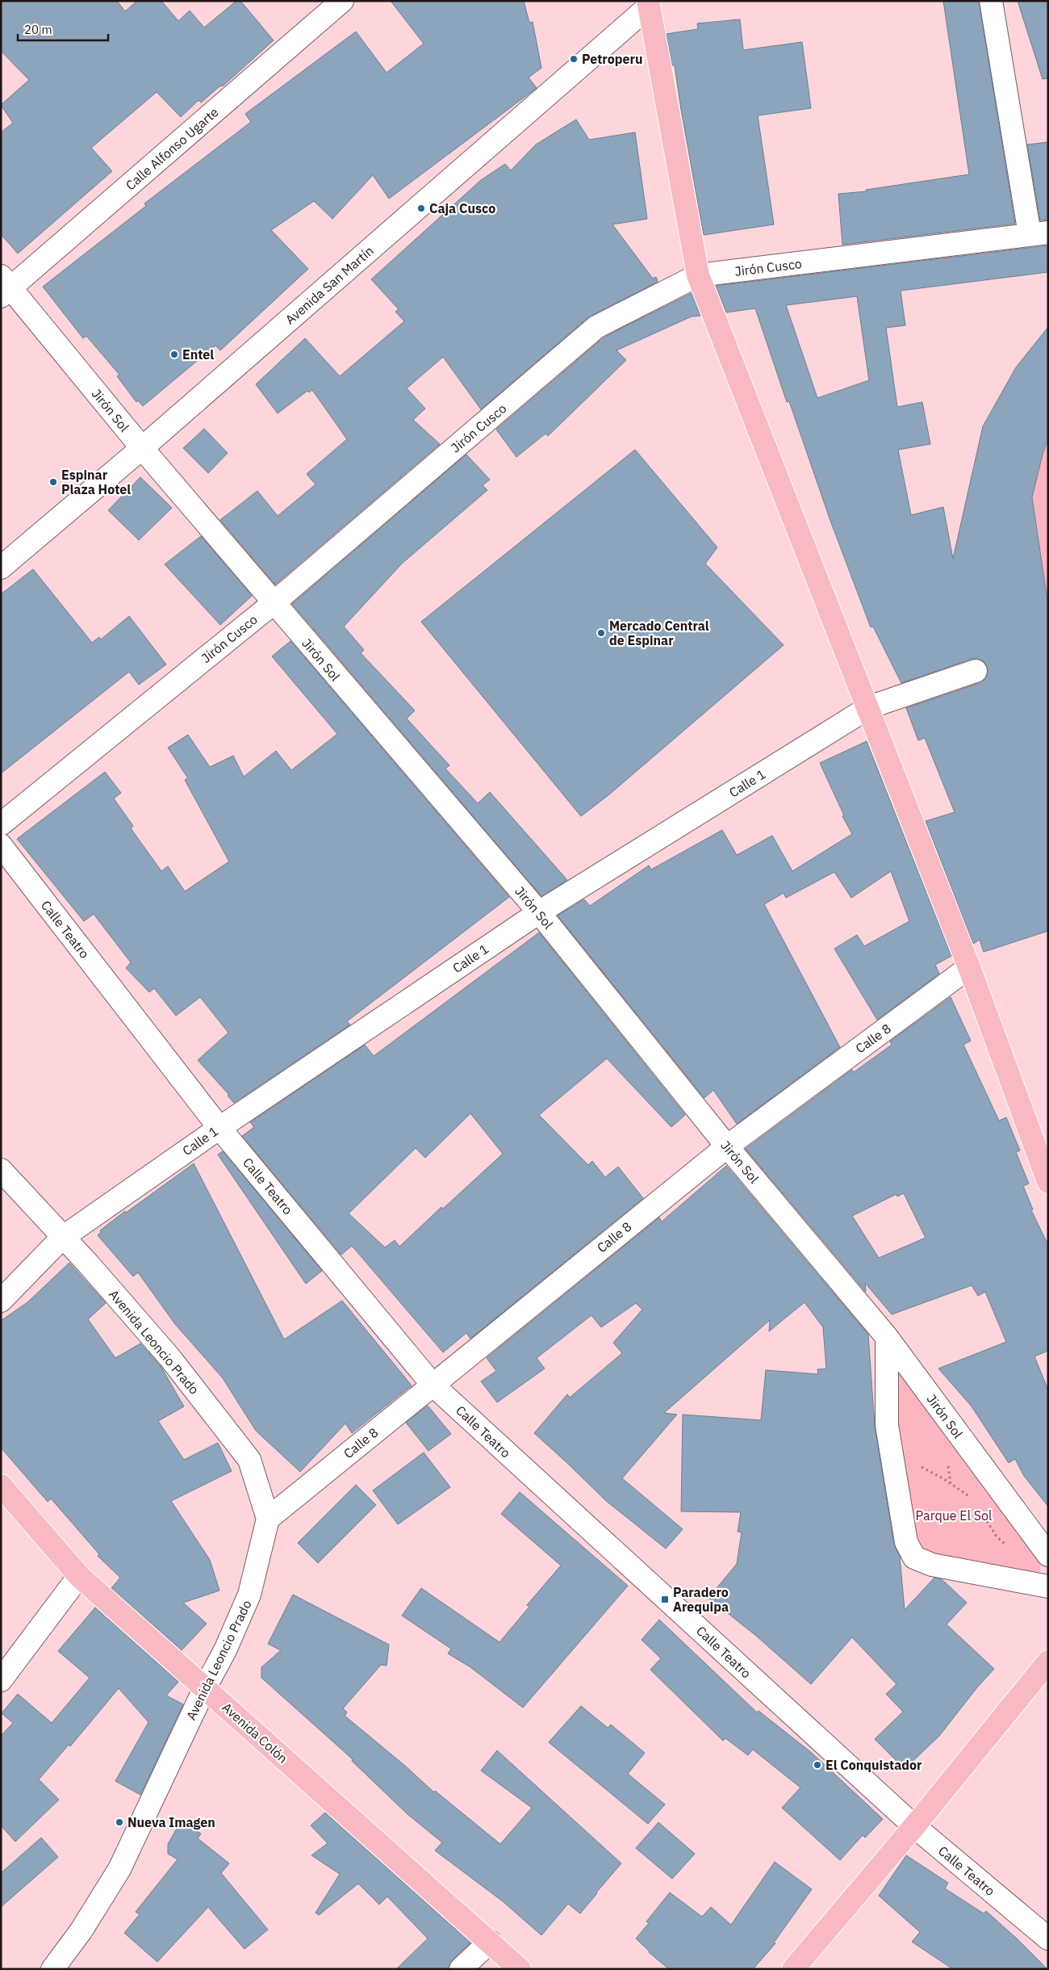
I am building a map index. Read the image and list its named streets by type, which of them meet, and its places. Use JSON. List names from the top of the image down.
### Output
{
  "streets": {
    "main road": ["Avenida Colón"],
    "street": [
      "Calle Alfonso Ugarte",
      "Jirón Cusco",
      "Avenida San Martín",
      "Jirón Sol",
      "Calle 1",
      "Calle Teatro",
      "Calle 8",
      "Avenida Leoncio Prado"
    ]
  },
  "crossings": [
    ["Calle Alfonso Ugarte", "Jirón Sol"],
    ["Jirón Cusco", "Jirón Sol"],
    ["Avenida San Martín", "Jirón Sol"],
    ["Jirón Sol", "Calle 1"],
    ["Jirón Sol", "Calle 8"],
    ["Calle 1", "Calle Teatro"],
    ["Calle 1", "Avenida Leoncio Prado"],
    ["Calle Teatro", "Calle 8"],
    ["Calle 8", "Avenida Leoncio Prado"],
    ["Avenida Leoncio Prado", "Avenida Colón"]
  ],
  "parks": ["Parque El Sol"],
  "places": {
    "other": [
      "Petroperu",
      "Caja Cusco",
      "Entel",
      "Espinar Plaza Hotel",
      "Mercado Central de Espinar",
      "El Conquistador",
      "Nueva Imagen"
    ],
    "transit": ["Paradero Arequipa"]
  },
  "scale_bar": "20 m"
}
